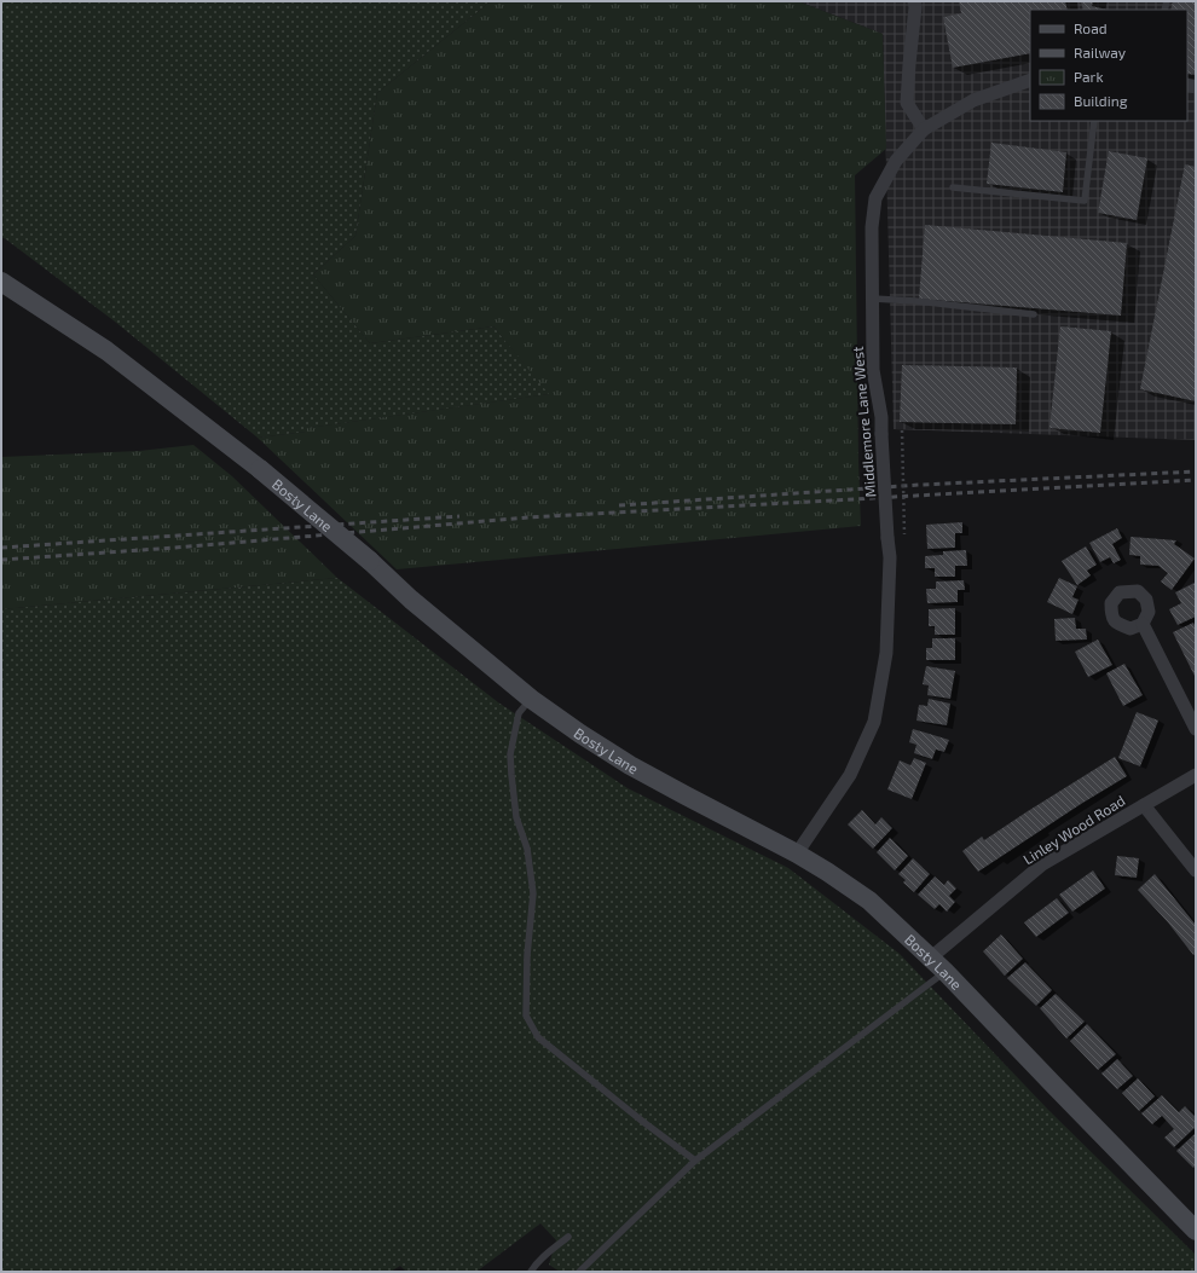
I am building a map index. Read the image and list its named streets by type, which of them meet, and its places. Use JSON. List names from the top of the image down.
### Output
{
  "streets": {
    "main road": ["Bosty Lane"],
    "street": ["Middlemore Lane West", "Linley Wood Road"]
  },
  "crossings": [
    ["Middlemore Lane West", "Bosty Lane"],
    ["Bosty Lane", "Linley Wood Road"]
  ],
  "legend": [
    "Road",
    "Railway",
    "Park",
    "Building"
  ]
}
